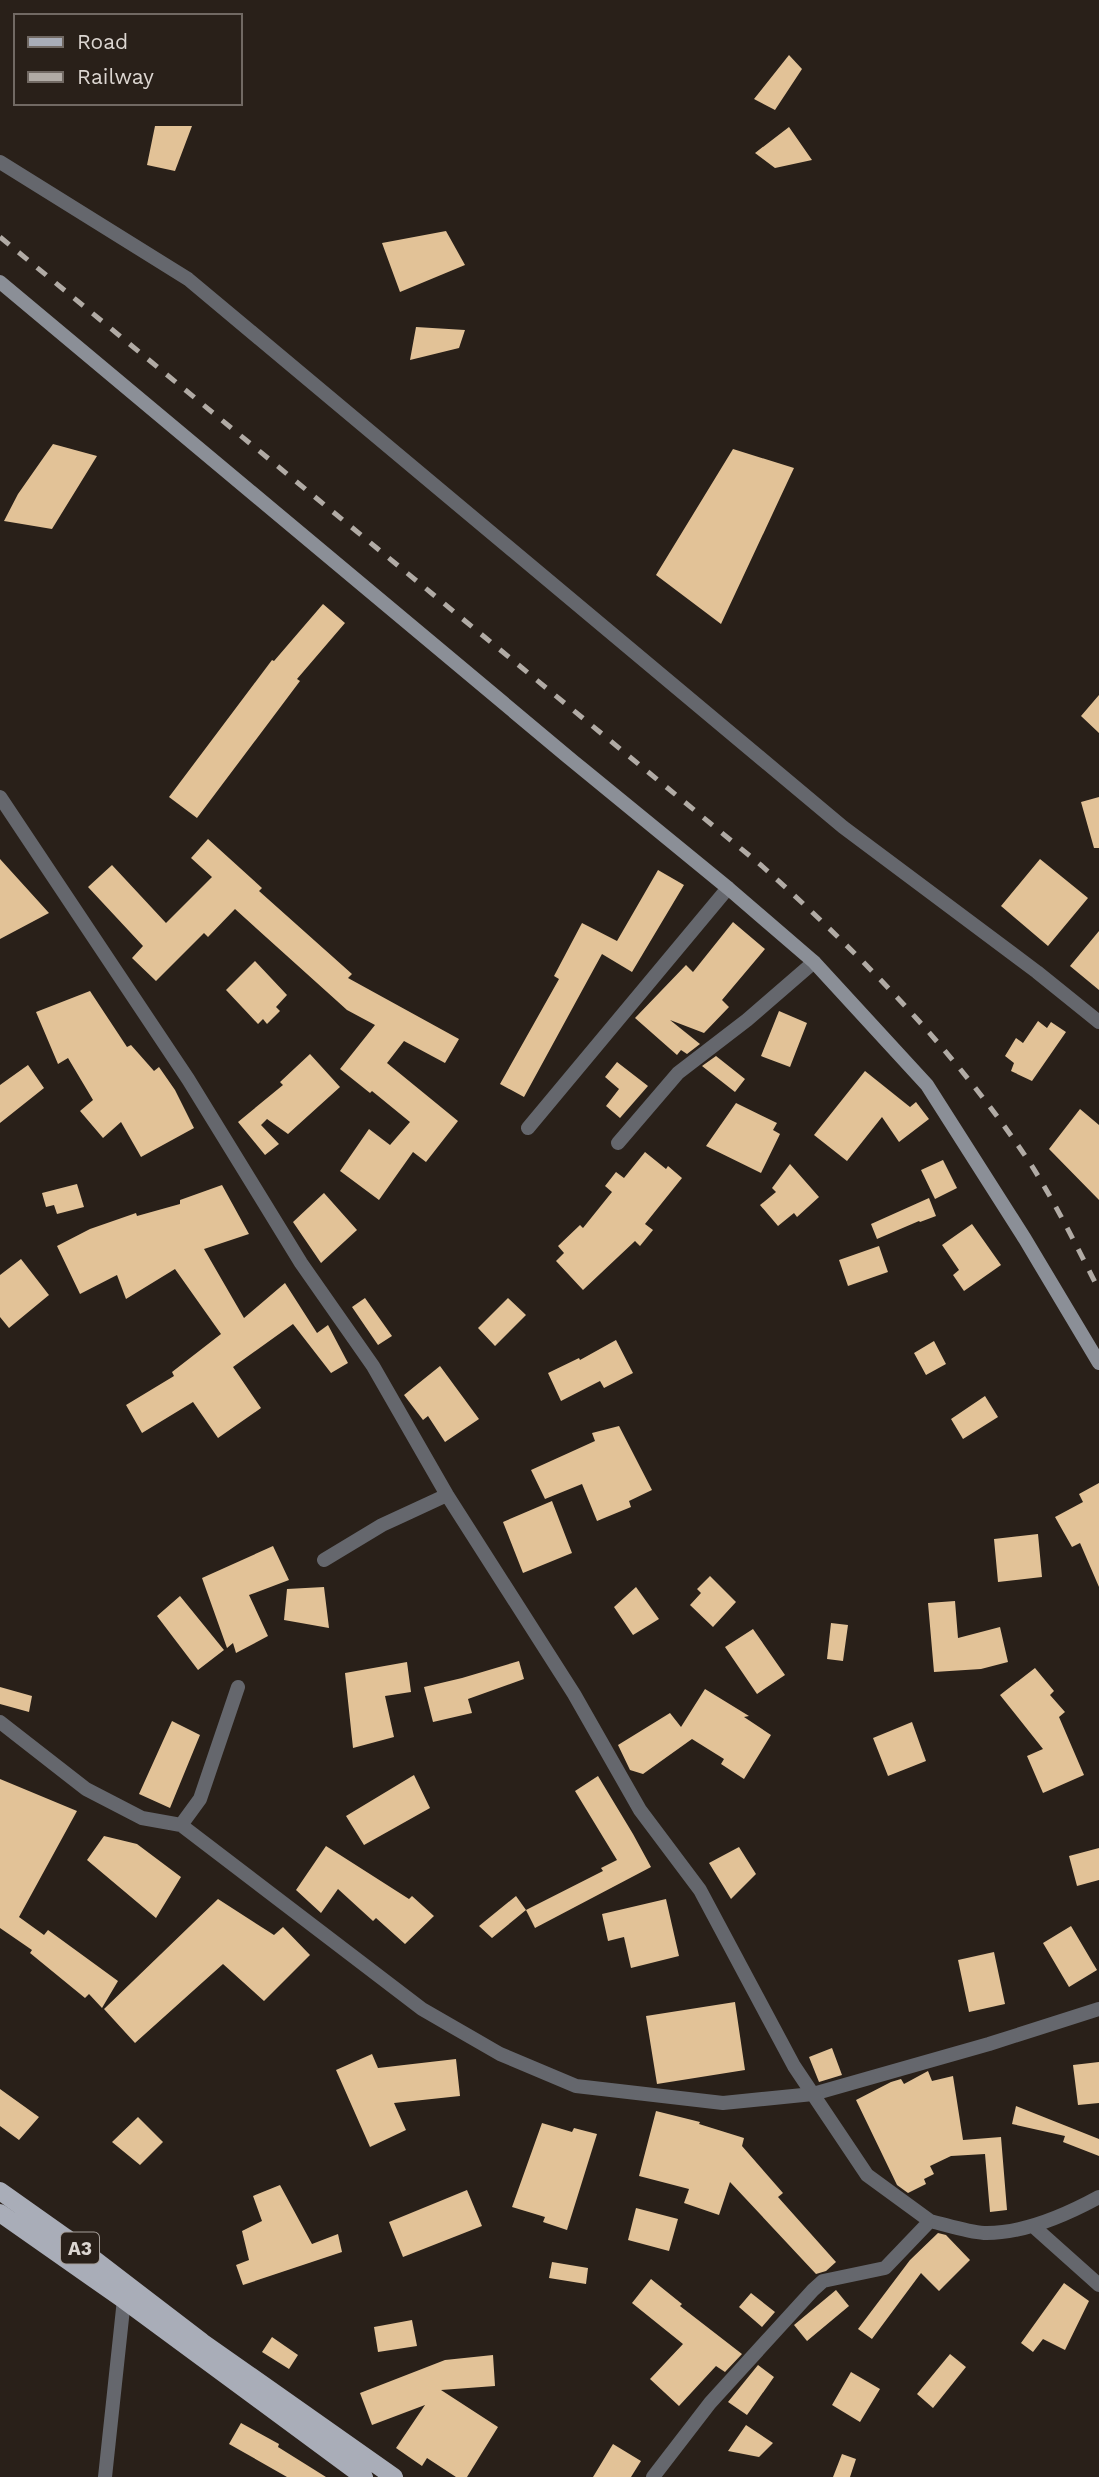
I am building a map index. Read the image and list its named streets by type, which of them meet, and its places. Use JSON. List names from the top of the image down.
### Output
{
  "streets": {
    "main road": ["A3"]
  },
  "legend": ["Road", "Railway"]
}
